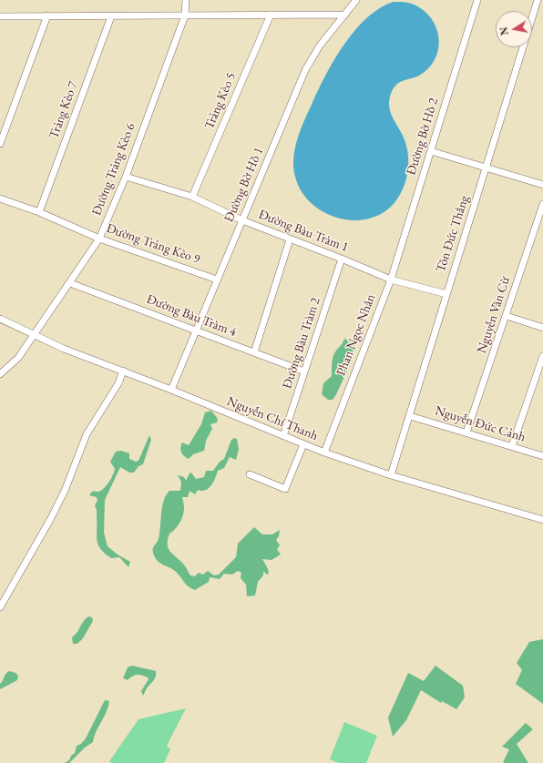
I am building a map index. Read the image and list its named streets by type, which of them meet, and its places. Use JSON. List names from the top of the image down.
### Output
{
  "streets": {
    "street": [
      "Trảng Kèo 5",
      "Trảng Kèo 7",
      "Đường Bờ Hồ 2",
      "Đường Trảng Kèo 6",
      "Đường Bờ Hồ 1",
      "Đường Bàu Tràm 1",
      "Tôn Đức Thắng",
      "Đường Trảng Kèo 9",
      "Nguyễn Văn Cừ",
      "Đường Bàu Tràm 4",
      "Phan Ngọc Nhân",
      "Đường Bàu Tràm 2",
      "Nguyễn Chí Thanh",
      "Nguyễn Đức Cảnh"
    ]
  },
  "crossings": [
    ["Trảng Kèo 5", "Đường Bàu Tràm 1"],
    ["Trảng Kèo 7", "Đường Trảng Kèo 9"],
    ["Đường Bờ Hồ 2", "Đường Bàu Tràm 1"],
    ["Đường Bờ Hồ 2", "Phan Ngọc Nhân"],
    ["Đường Trảng Kèo 6", "Đường Bàu Tràm 1"],
    ["Đường Trảng Kèo 6", "Đường Trảng Kèo 9"],
    ["Đường Trảng Kèo 6", "Đường Bàu Tràm 4"],
    ["Đường Trảng Kèo 6", "Nguyễn Chí Thanh"],
    ["Đường Bờ Hồ 1", "Đường Bàu Tràm 1"],
    ["Đường Bờ Hồ 1", "Đường Trảng Kèo 9"],
    ["Đường Bờ Hồ 1", "Đường Bàu Tràm 4"],
    ["Đường Bờ Hồ 1", "Nguyễn Chí Thanh"],
    ["Đường Bàu Tràm 1", "Phan Ngọc Nhân"],
    ["Đường Bàu Tràm 1", "Đường Bàu Tràm 2"],
    ["Tôn Đức Thắng", "Nguyễn Chí Thanh"],
    ["Tôn Đức Thắng", "Nguyễn Đức Cảnh"],
    ["Nguyễn Văn Cừ", "Nguyễn Đức Cảnh"],
    ["Đường Bàu Tràm 4", "Đường Bàu Tràm 2"],
    ["Phan Ngọc Nhân", "Nguyễn Chí Thanh"],
    ["Đường Bàu Tràm 2", "Nguyễn Chí Thanh"]
  ],
  "north": "left"
}
